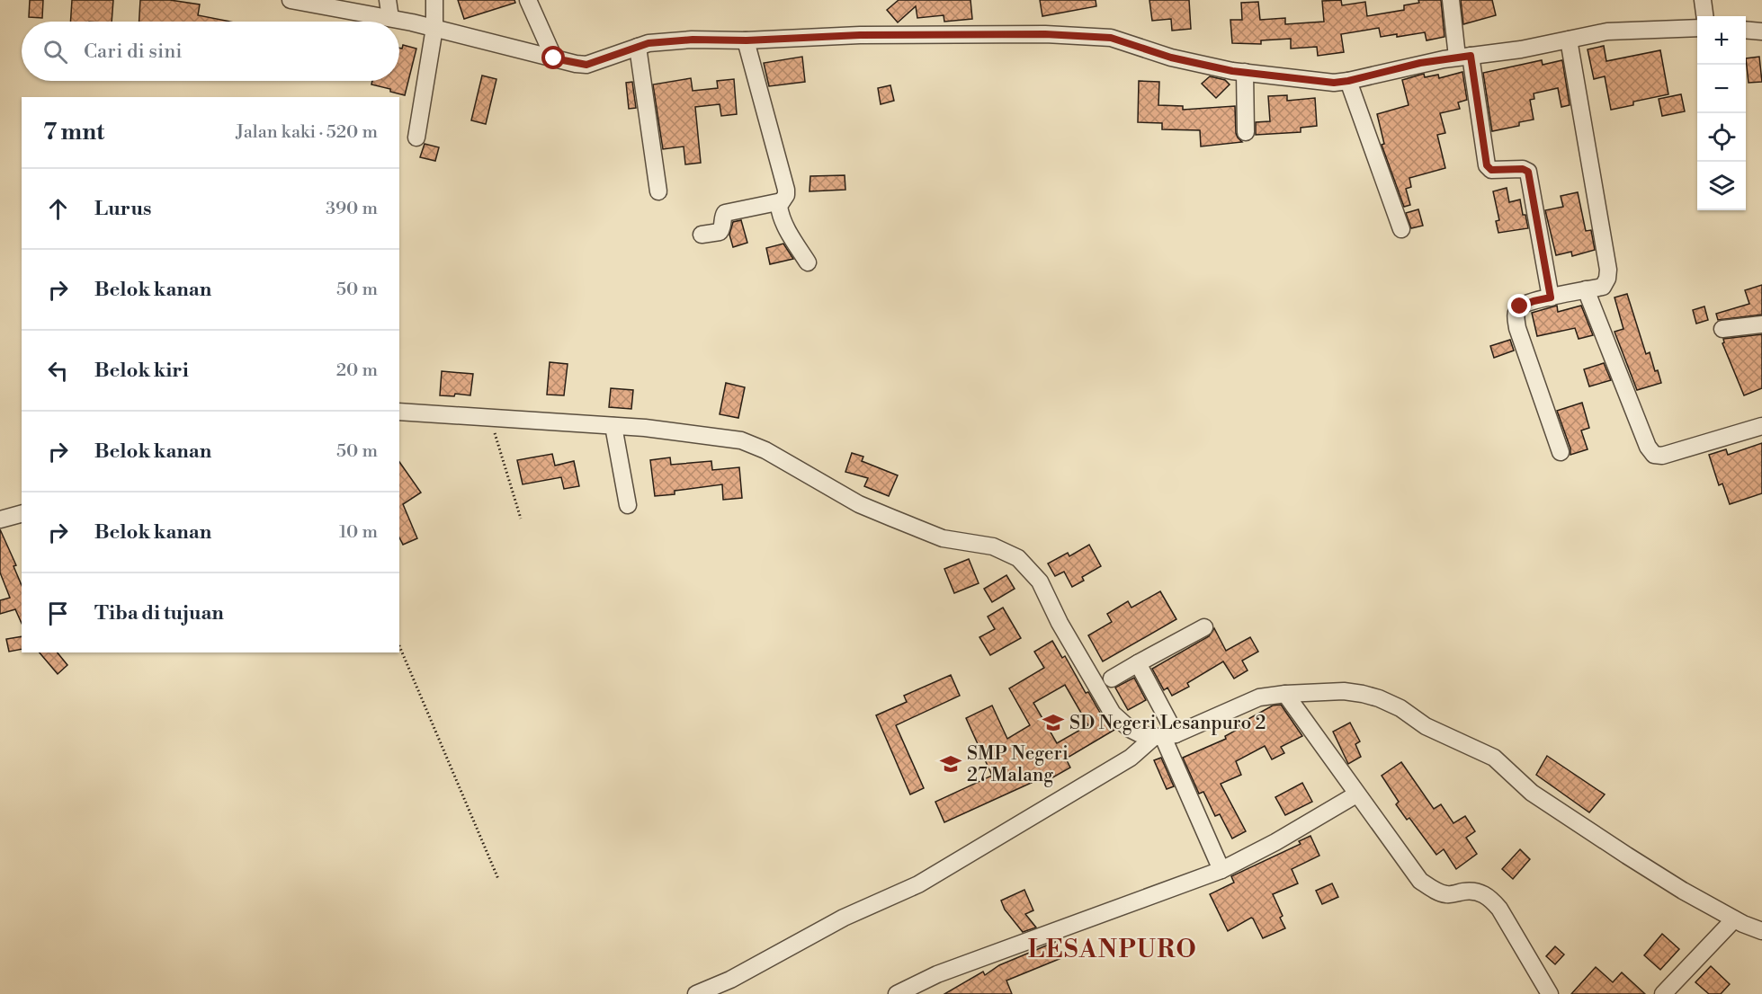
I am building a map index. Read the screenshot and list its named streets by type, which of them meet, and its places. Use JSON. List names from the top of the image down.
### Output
{
  "districts": ["LESANPURO"],
  "places": {
    "school or university": ["SD Negeri Lesanpuro 2", "SMP Negeri 27 Malang"]
  },
  "page": {
    "map_buttons": ["+", "−"],
    "search": "Cari di sini",
    "heading": ["7 mnt", "Jalan kaki · 520 m"],
    "list": [
      ["Lurus", "390 m"],
      ["Belok kanan", "50 m"],
      ["Belok kiri", "20 m"],
      ["Belok kanan", "50 m"],
      ["Belok kanan", "10 m"],
      "Tiba di tujuan"
    ]
  }
}
